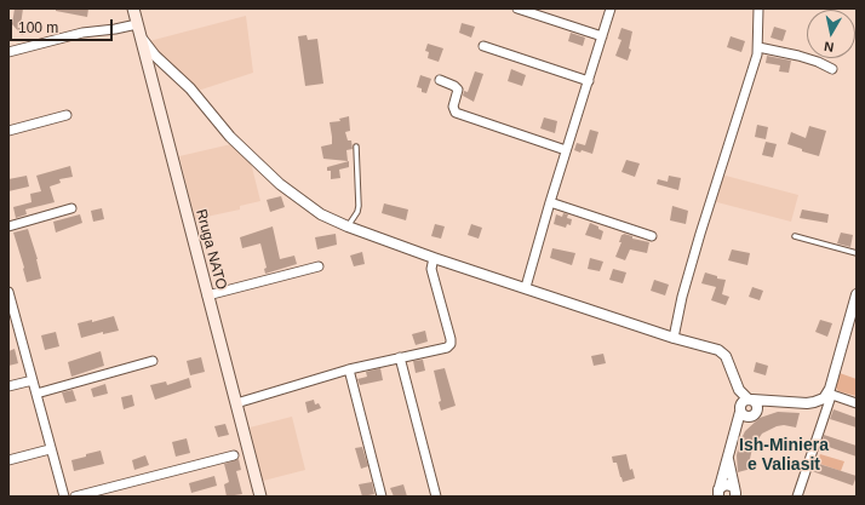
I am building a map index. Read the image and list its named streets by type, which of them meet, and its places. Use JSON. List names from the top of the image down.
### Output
{
  "streets": {
    "main road": ["Rruga NATO"]
  },
  "districts": ["Ish-Miniera e Valiasit"],
  "scale_bar": "100 m",
  "north": "bottom"
}
